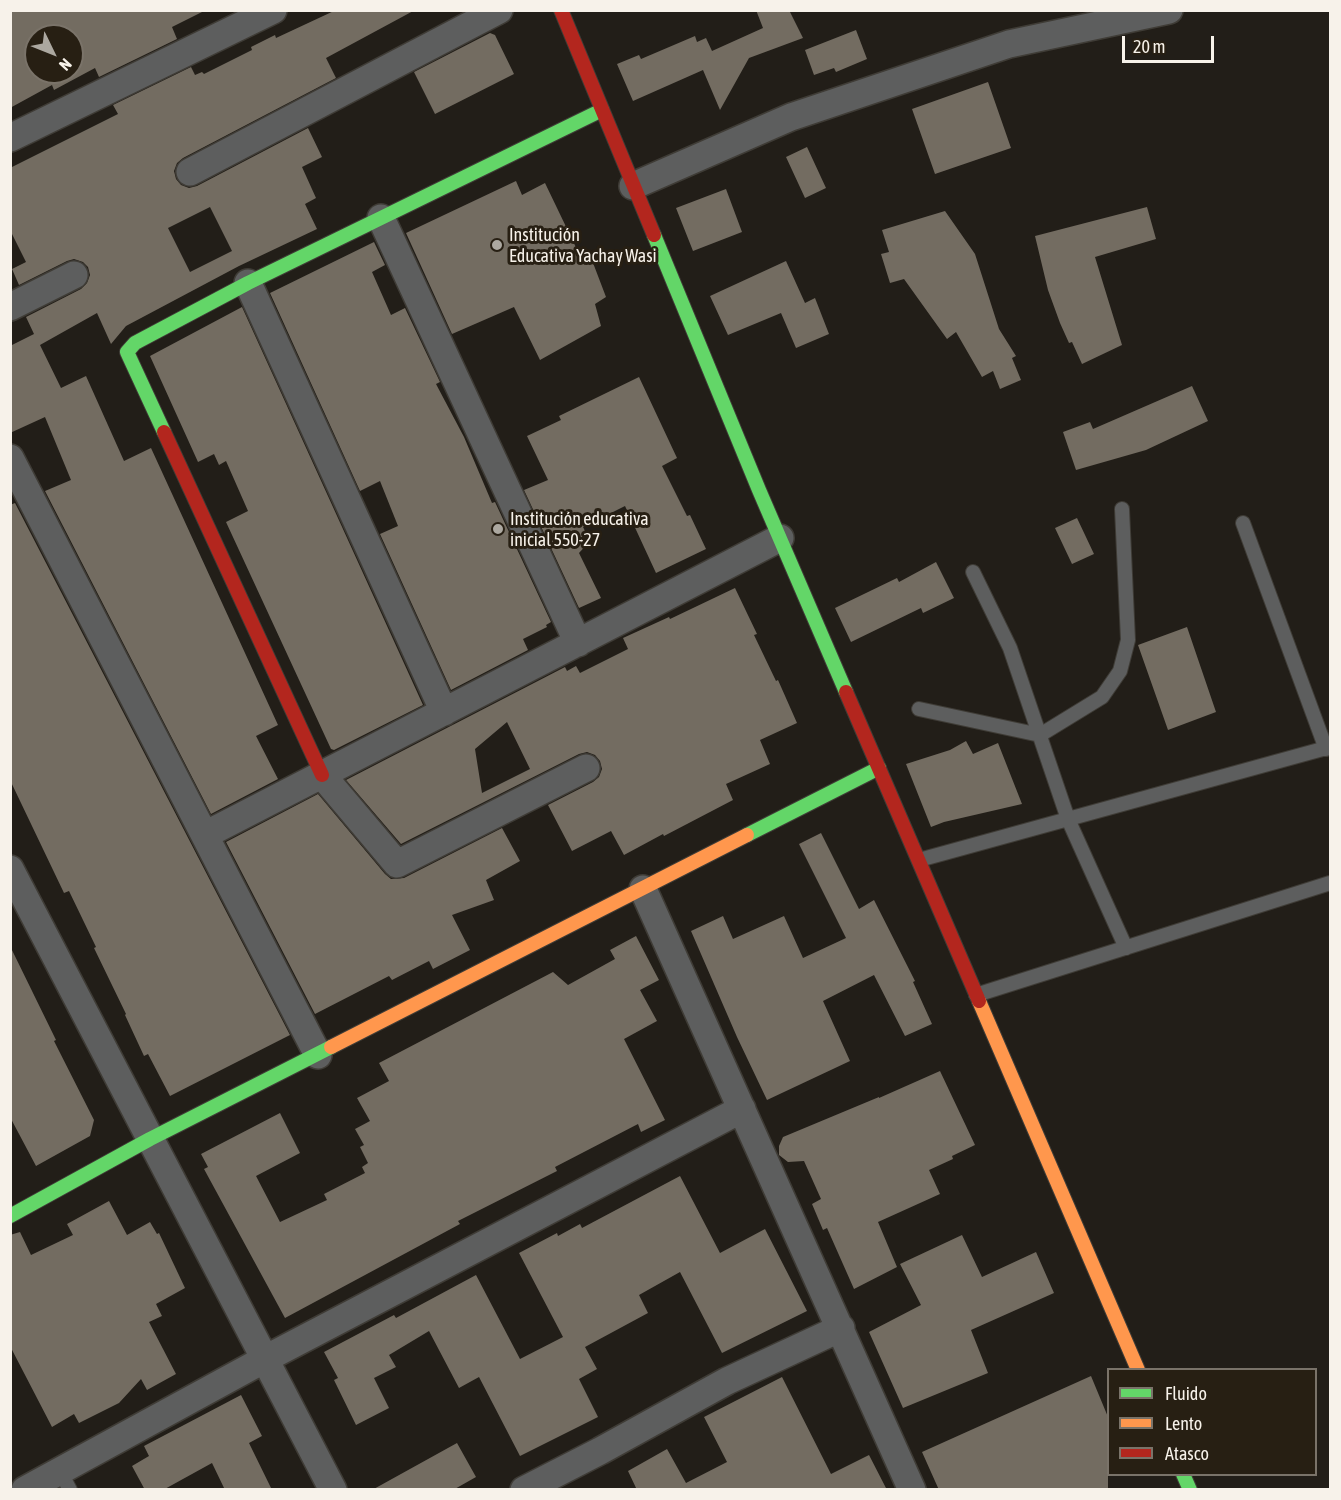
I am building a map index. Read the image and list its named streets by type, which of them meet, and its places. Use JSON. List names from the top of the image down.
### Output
{
  "places": ["Institución Educativa Yachay Wasi", "Institución educativa inicial 550-27"],
  "legend": ["Fluido", "Lento", "Atasco"],
  "scale_bar": "20 m",
  "north": "bottom right"
}
